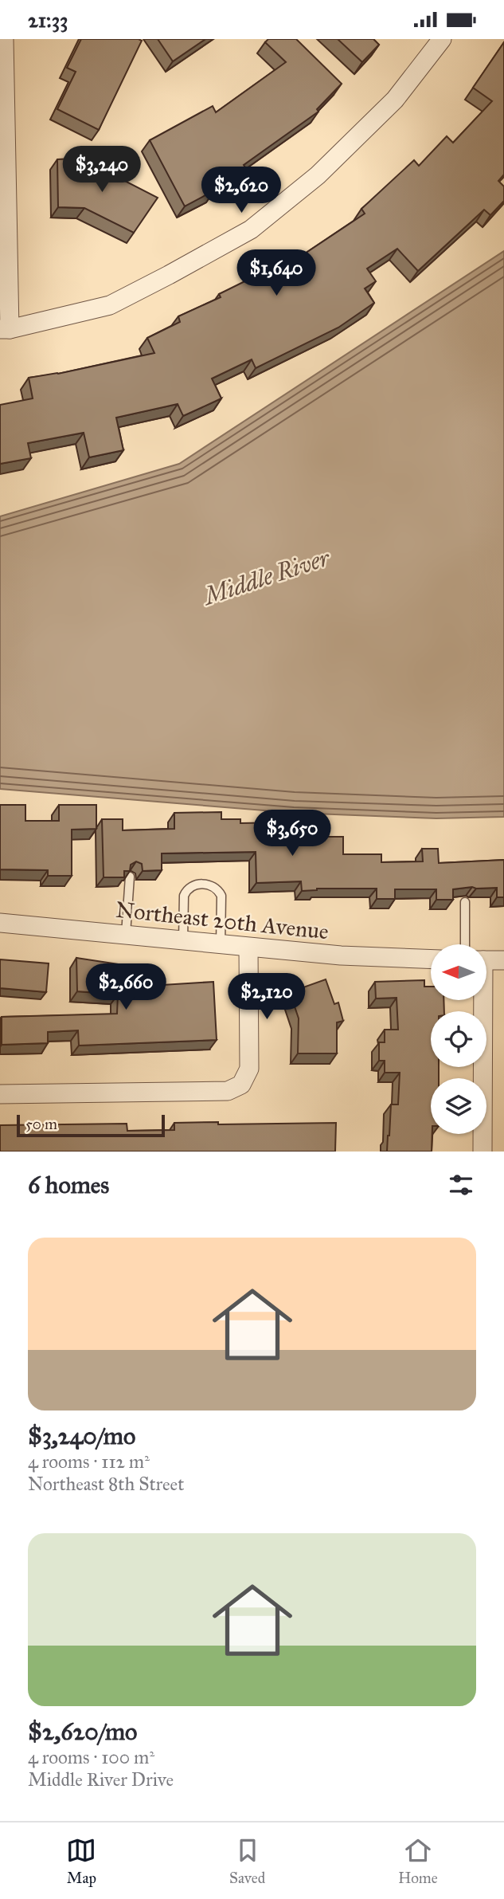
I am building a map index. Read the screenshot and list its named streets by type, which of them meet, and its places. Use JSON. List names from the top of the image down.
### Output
{
  "streets": {
    "street": ["Northeast 20th Avenue"]
  },
  "water": ["Middle River"],
  "scale_bar": "50 m",
  "north": "left",
  "page": {
    "status": "21:33",
    "price": [
      "$3,240",
      "$2,620",
      "$1,640",
      "$3,650",
      "$2,660",
      "$2,120"
    ],
    "scale": "50 m",
    "heading": "6 homes",
    "list": [
      {
        "name": "$3,240/mo",
        "note": "4 rooms · 112 m² · Northeast 8th Street"
      },
      {
        "name": "$2,620/mo",
        "note": "4 rooms · 100 m² · Middle River Drive"
      }
    ],
    "tabs": ["Map", "Saved", "Home"]
  }
}
